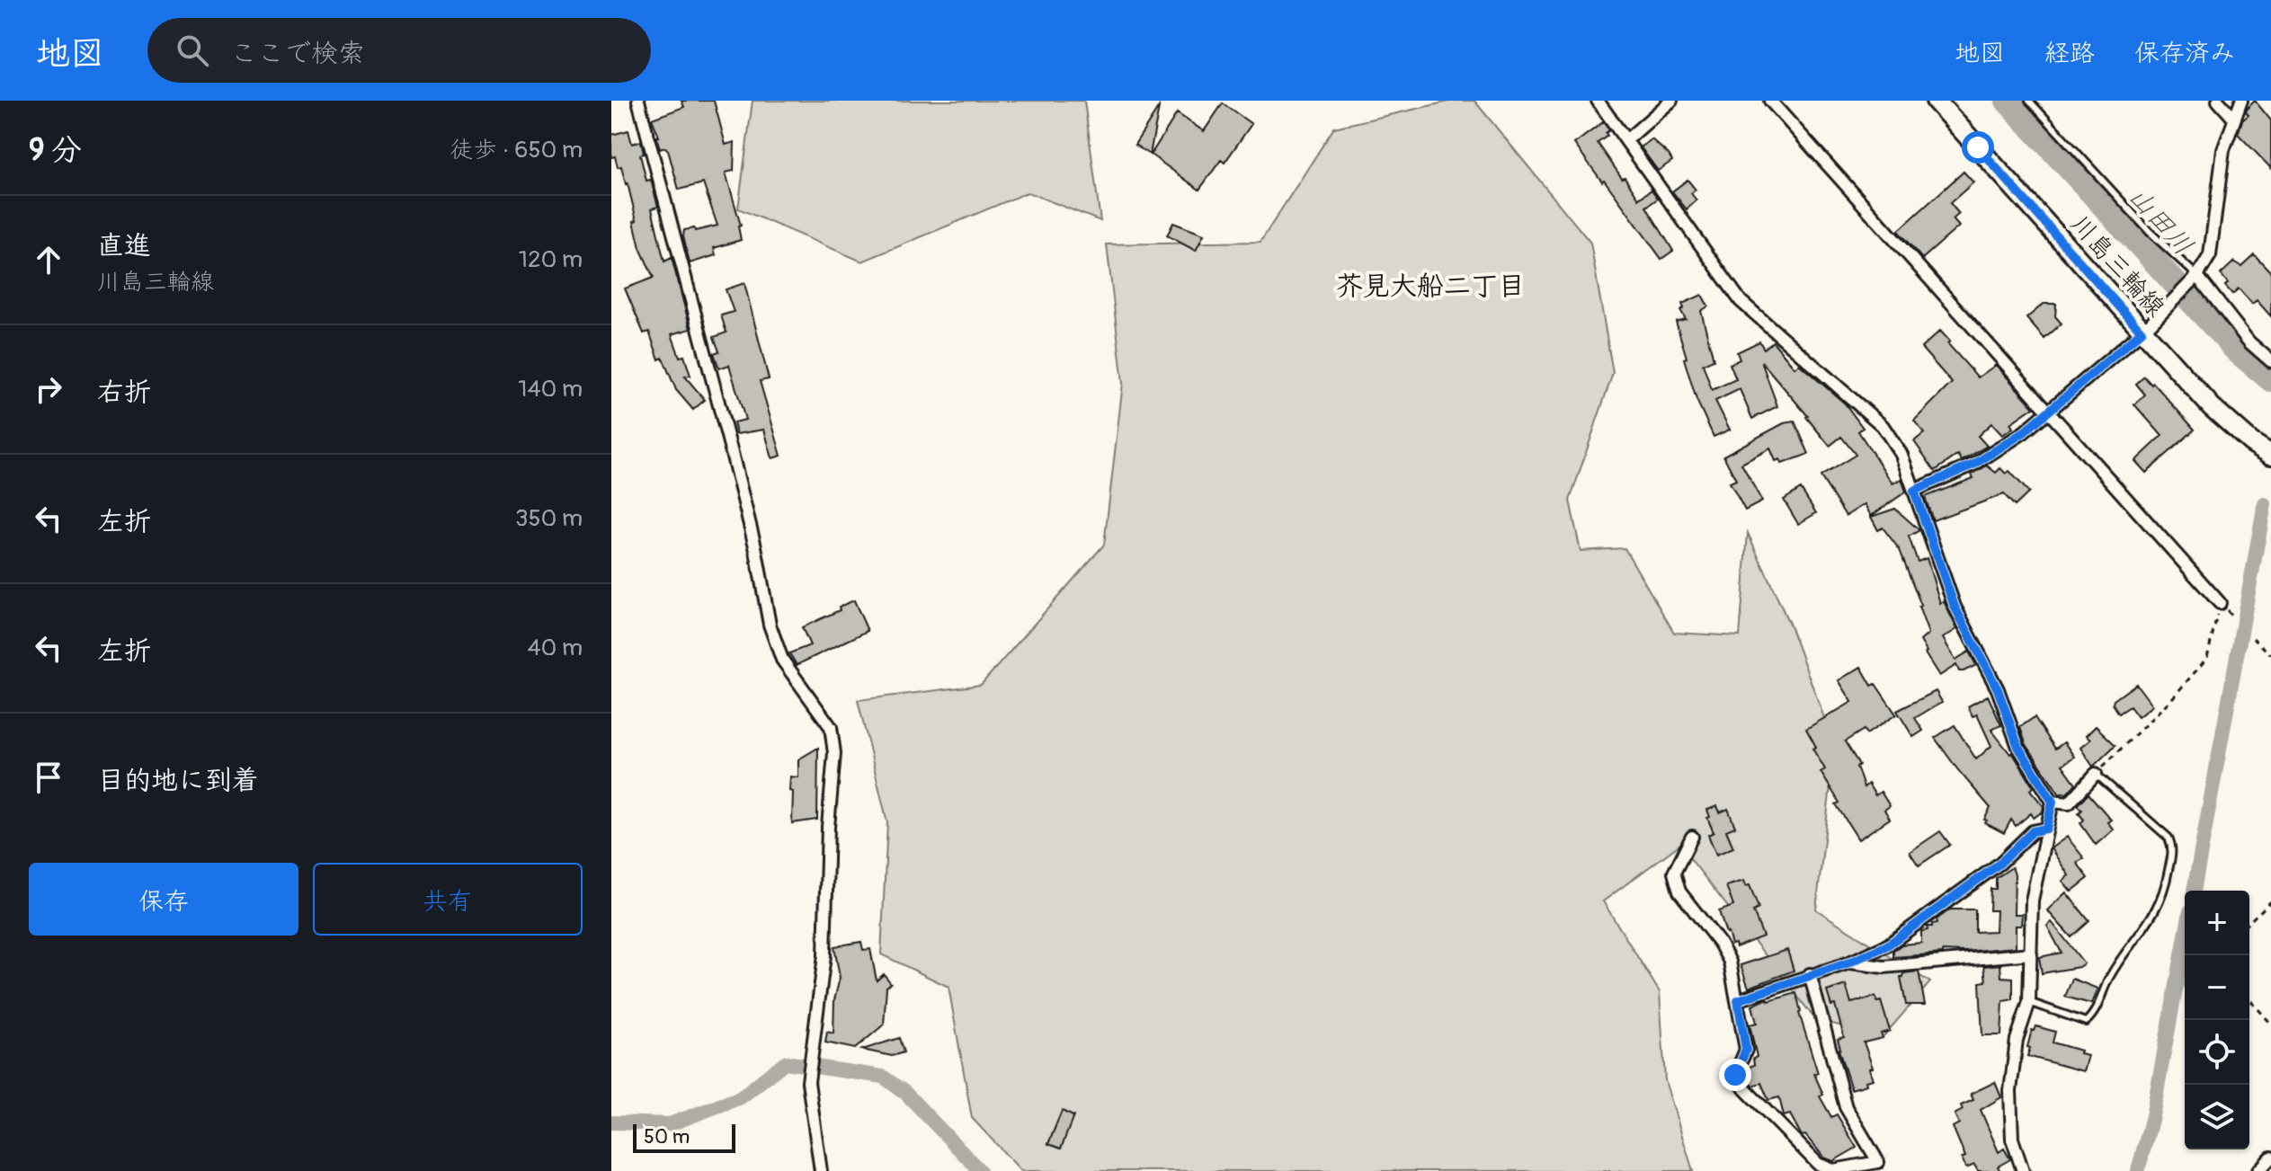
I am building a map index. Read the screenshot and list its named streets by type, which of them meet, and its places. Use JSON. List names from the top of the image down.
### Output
{
  "streets": {
    "main road": ["川島三輪線"]
  },
  "districts": ["芥見大船二丁目"],
  "water": ["山田川"],
  "scale_bar": "50 m",
  "page": {
    "header": "地図",
    "search": "ここで検索",
    "nav": ["地図", "経路", "保存済み"],
    "heading": ["9 分", "徒歩 · 650 m"],
    "list": [
      ["直進", "川島三輪線", "120 m"],
      ["右折", "140 m"],
      ["左折", "350 m"],
      ["左折", "40 m"],
      "目的地に到着"
    ],
    "buttons": ["保存", "共有"],
    "map_buttons": ["+", "−"],
    "scale": "50 m"
  }
}
